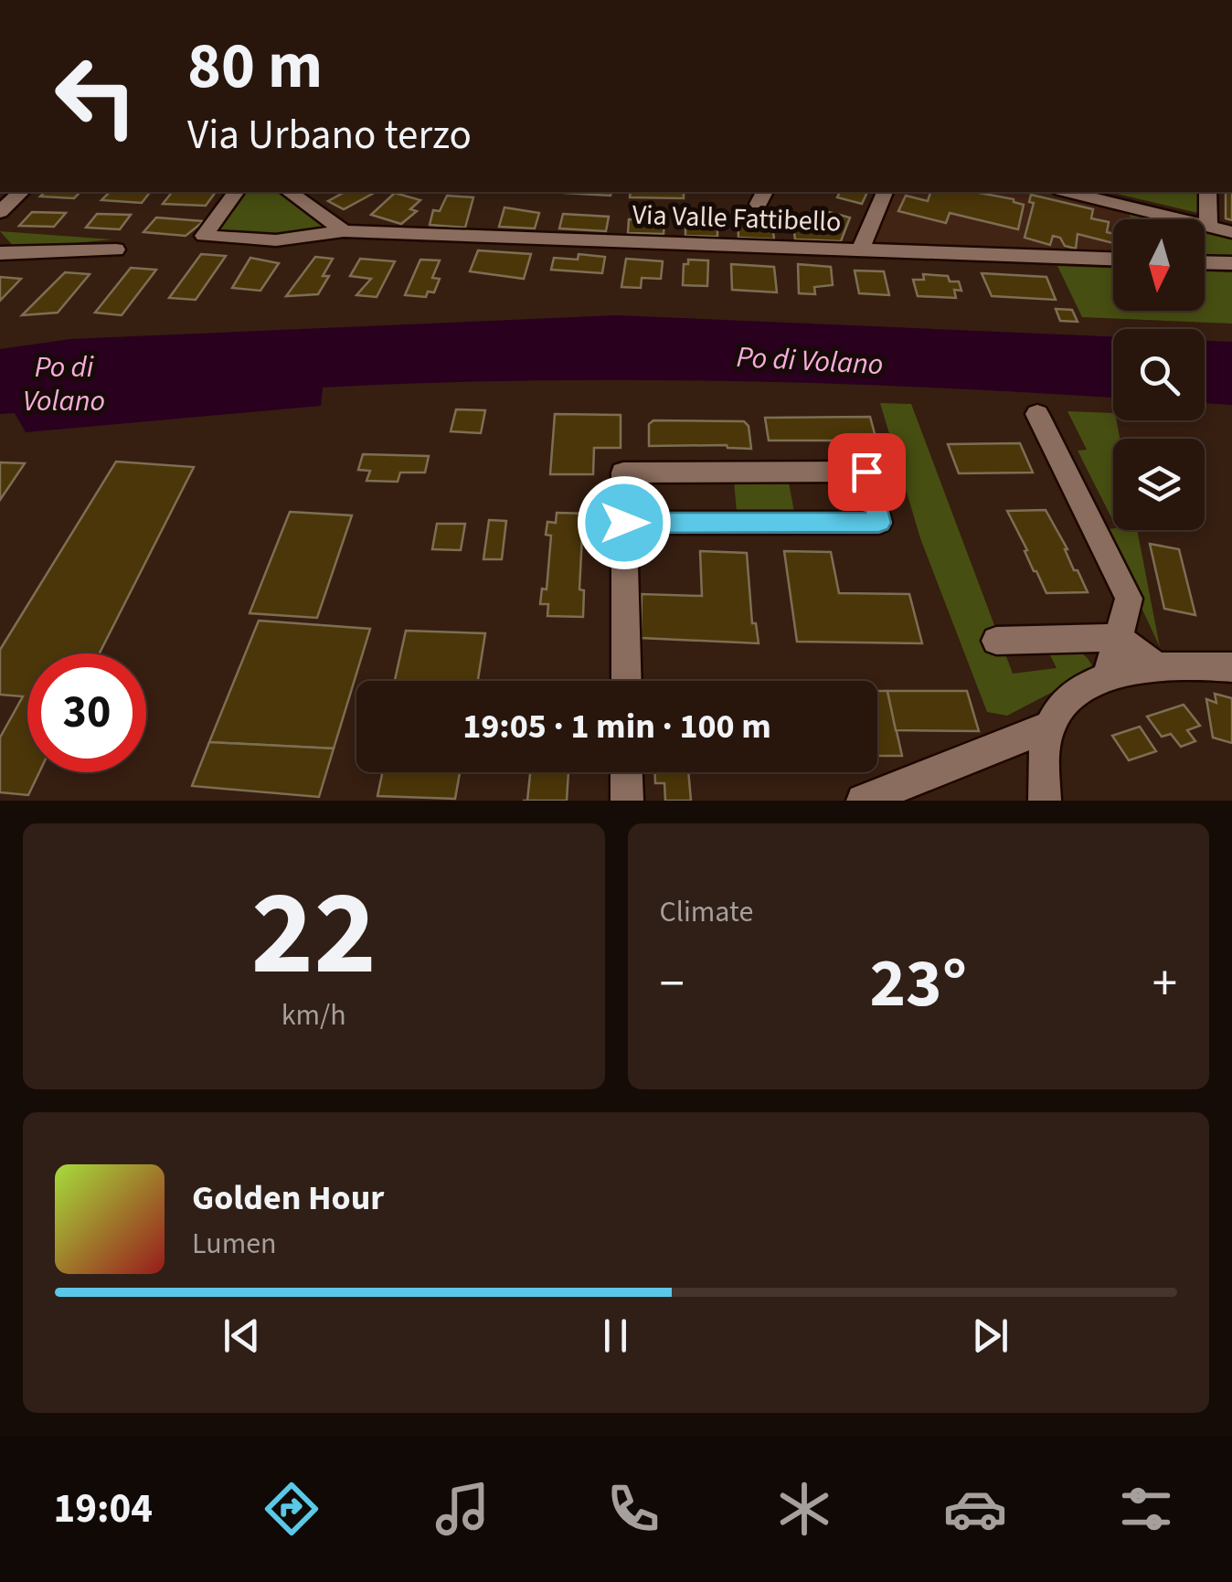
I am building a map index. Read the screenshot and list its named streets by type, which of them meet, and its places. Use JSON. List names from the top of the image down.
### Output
{
  "streets": {
    "street": ["Via Valle Fattibello"]
  },
  "water": ["Po di Volano"],
  "north": "bottom",
  "page": {
    "turn": ["80 m", "Via Urbano terzo"],
    "limit": "30",
    "trip": "19:05 · 1 min · 100 m",
    "tile": [
      ["22", "km/h"],
      "Climate"
    ],
    "heat": ["−", "23°", "+"],
    "song": ["Golden Hour", "Lumen"],
    "tabs": "19:04"
  }
}
